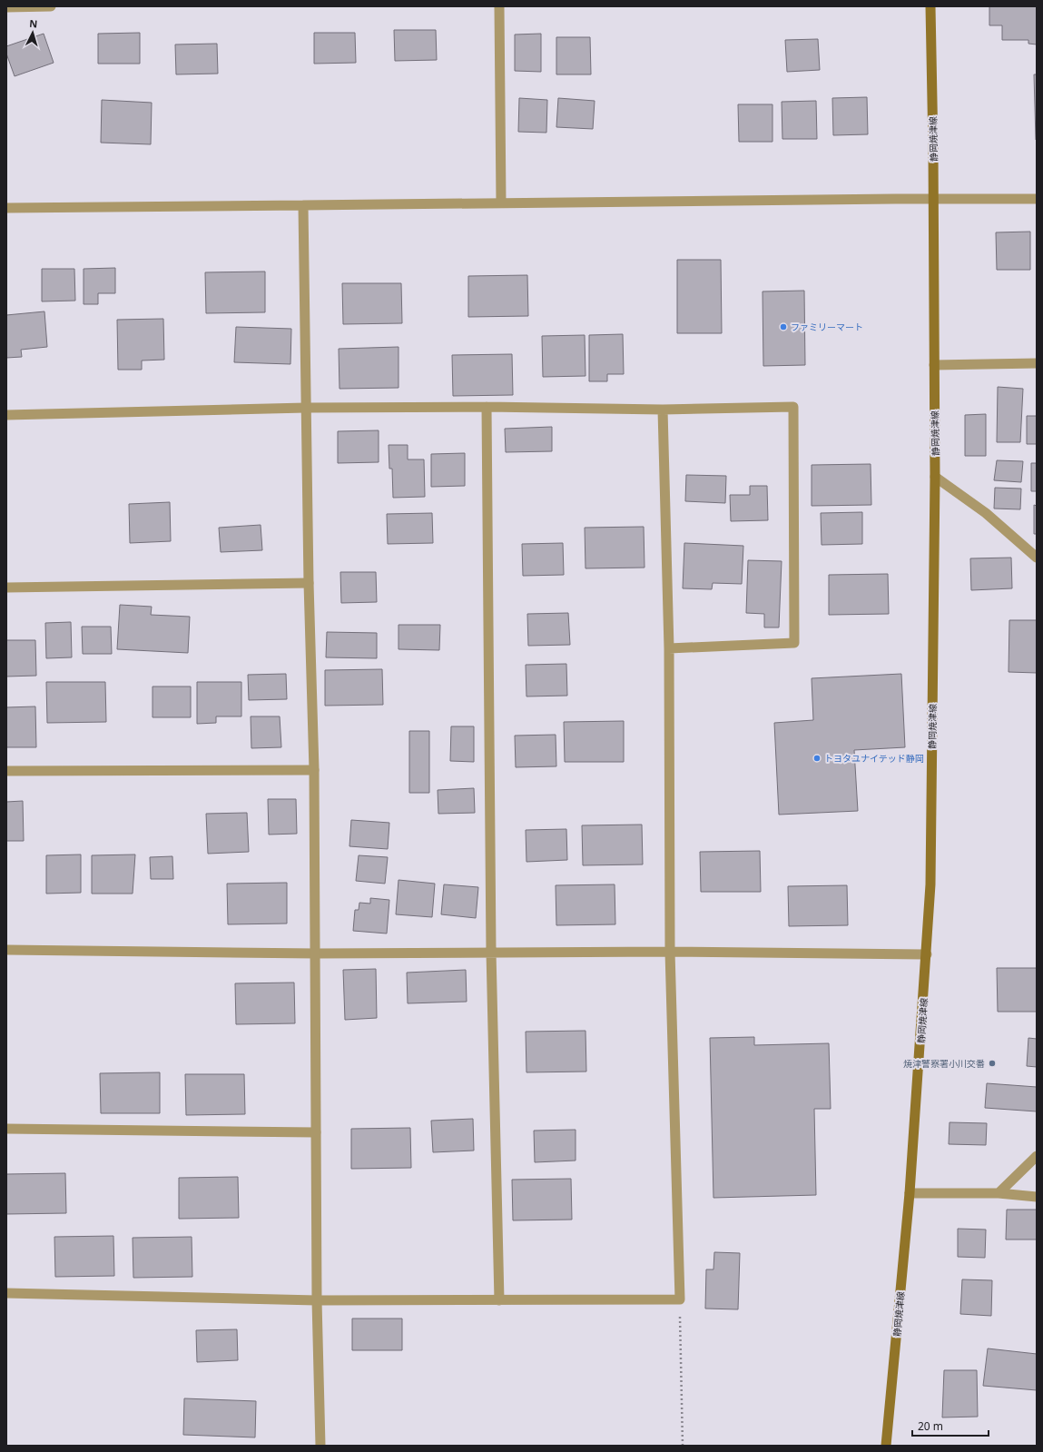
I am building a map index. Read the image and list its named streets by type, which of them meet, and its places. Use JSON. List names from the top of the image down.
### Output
{
  "streets": {
    "main road": ["静岡焼津線"]
  },
  "places": ["ファミリーマート", "トヨタユナイテッド静岡", "焼津警察署小川交番"],
  "scale_bar": "20 m",
  "north": "top"
}
